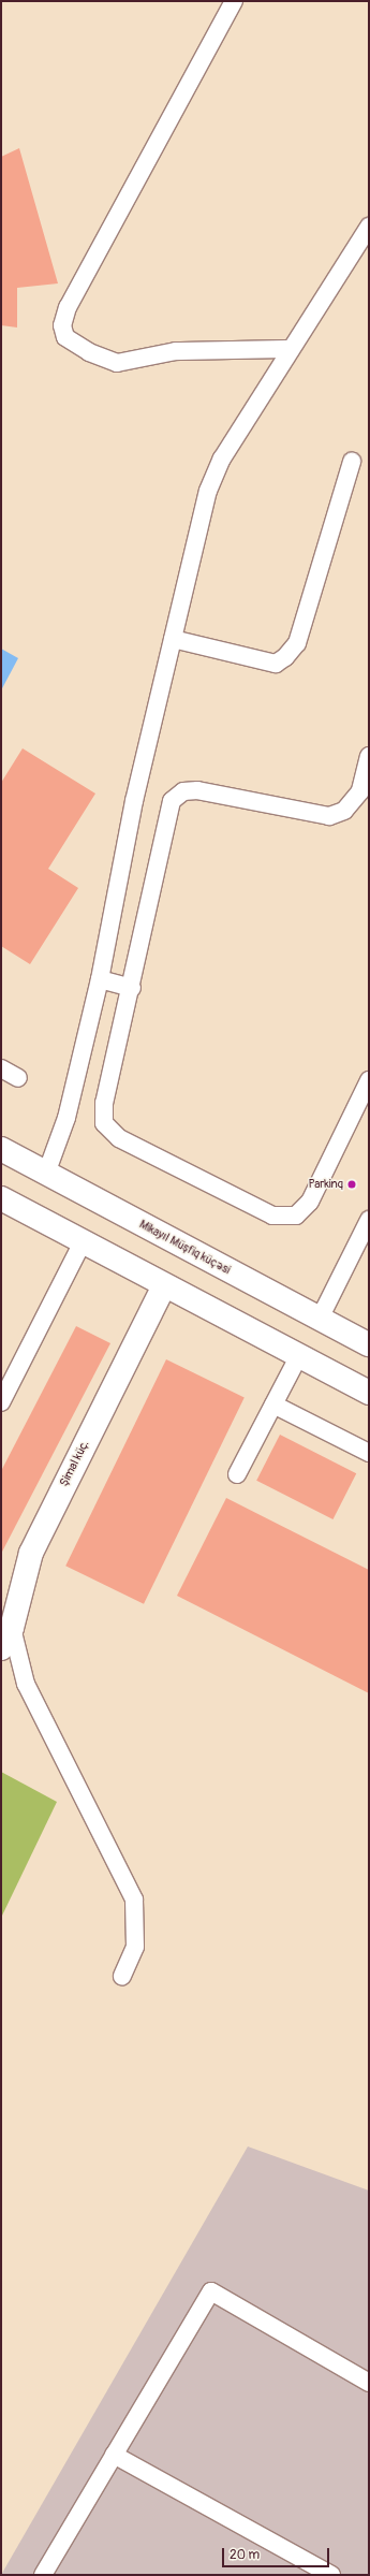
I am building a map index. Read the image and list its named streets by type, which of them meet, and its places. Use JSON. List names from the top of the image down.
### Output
{
  "streets": {
    "main road": ["Mikayıl Müşfiq küçəsi", "Şimal küç."]
  },
  "places": ["Parkinq"],
  "scale_bar": "20 m"
}
